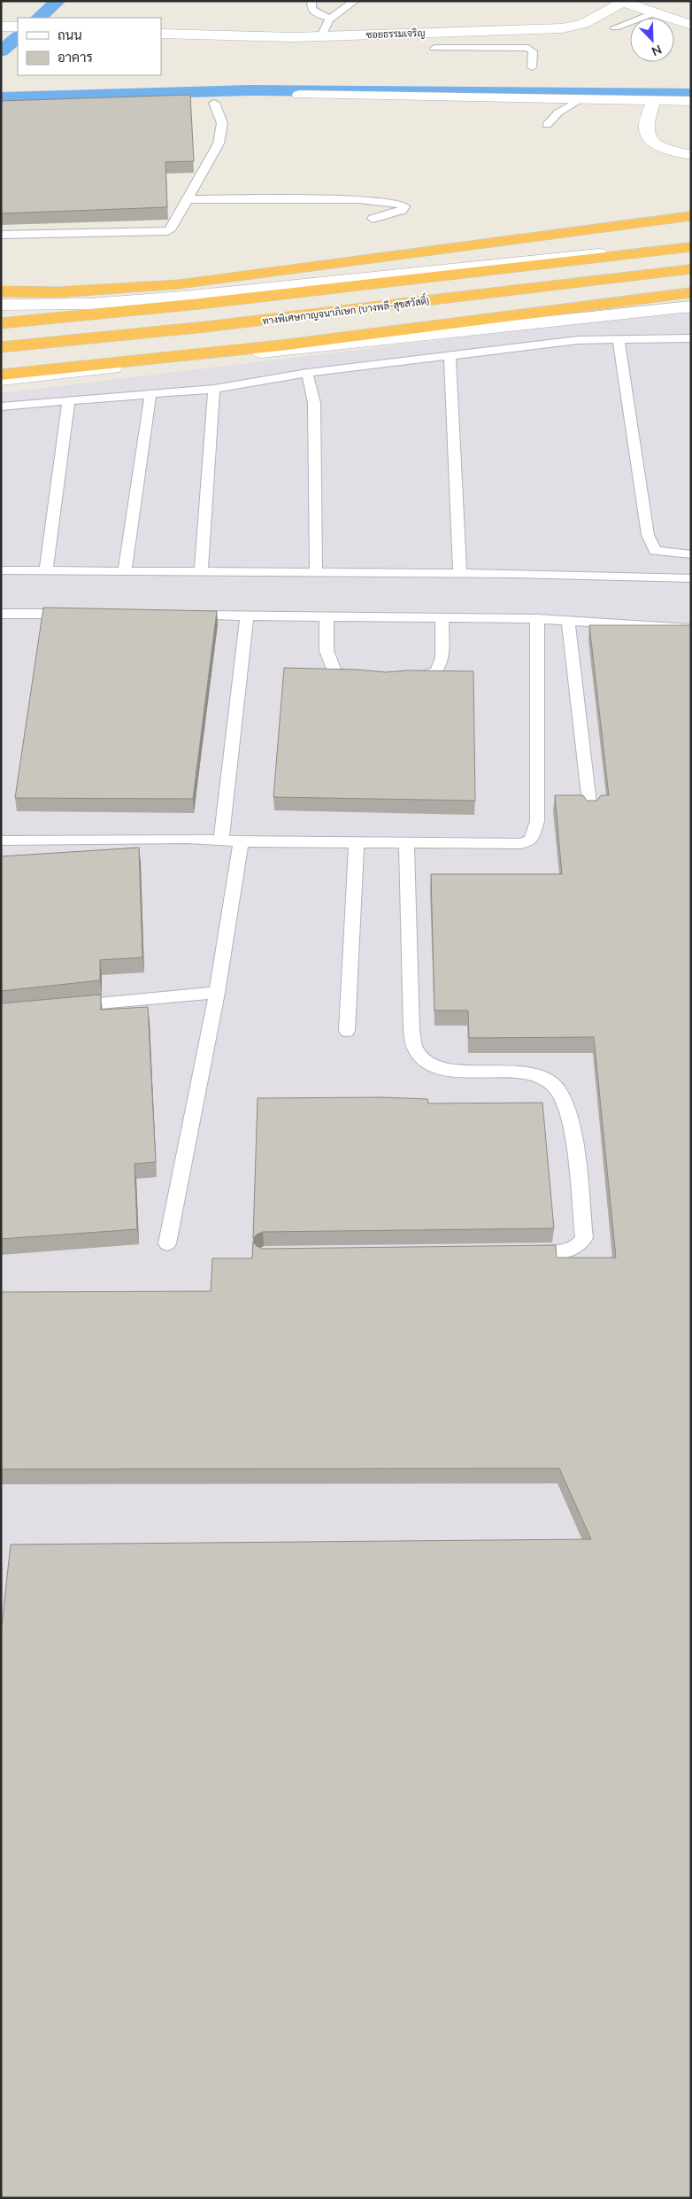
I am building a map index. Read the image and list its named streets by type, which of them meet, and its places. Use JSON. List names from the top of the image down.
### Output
{
  "streets": {
    "highway": ["ทางพิเศษกาญจนาภิเษก (บางพลี-สุขสวัสดิ์)"],
    "street": ["ซอยธรรมเจริญ"]
  },
  "legend": ["ถนน", "อาคาร"],
  "north": "bottom right"
}
